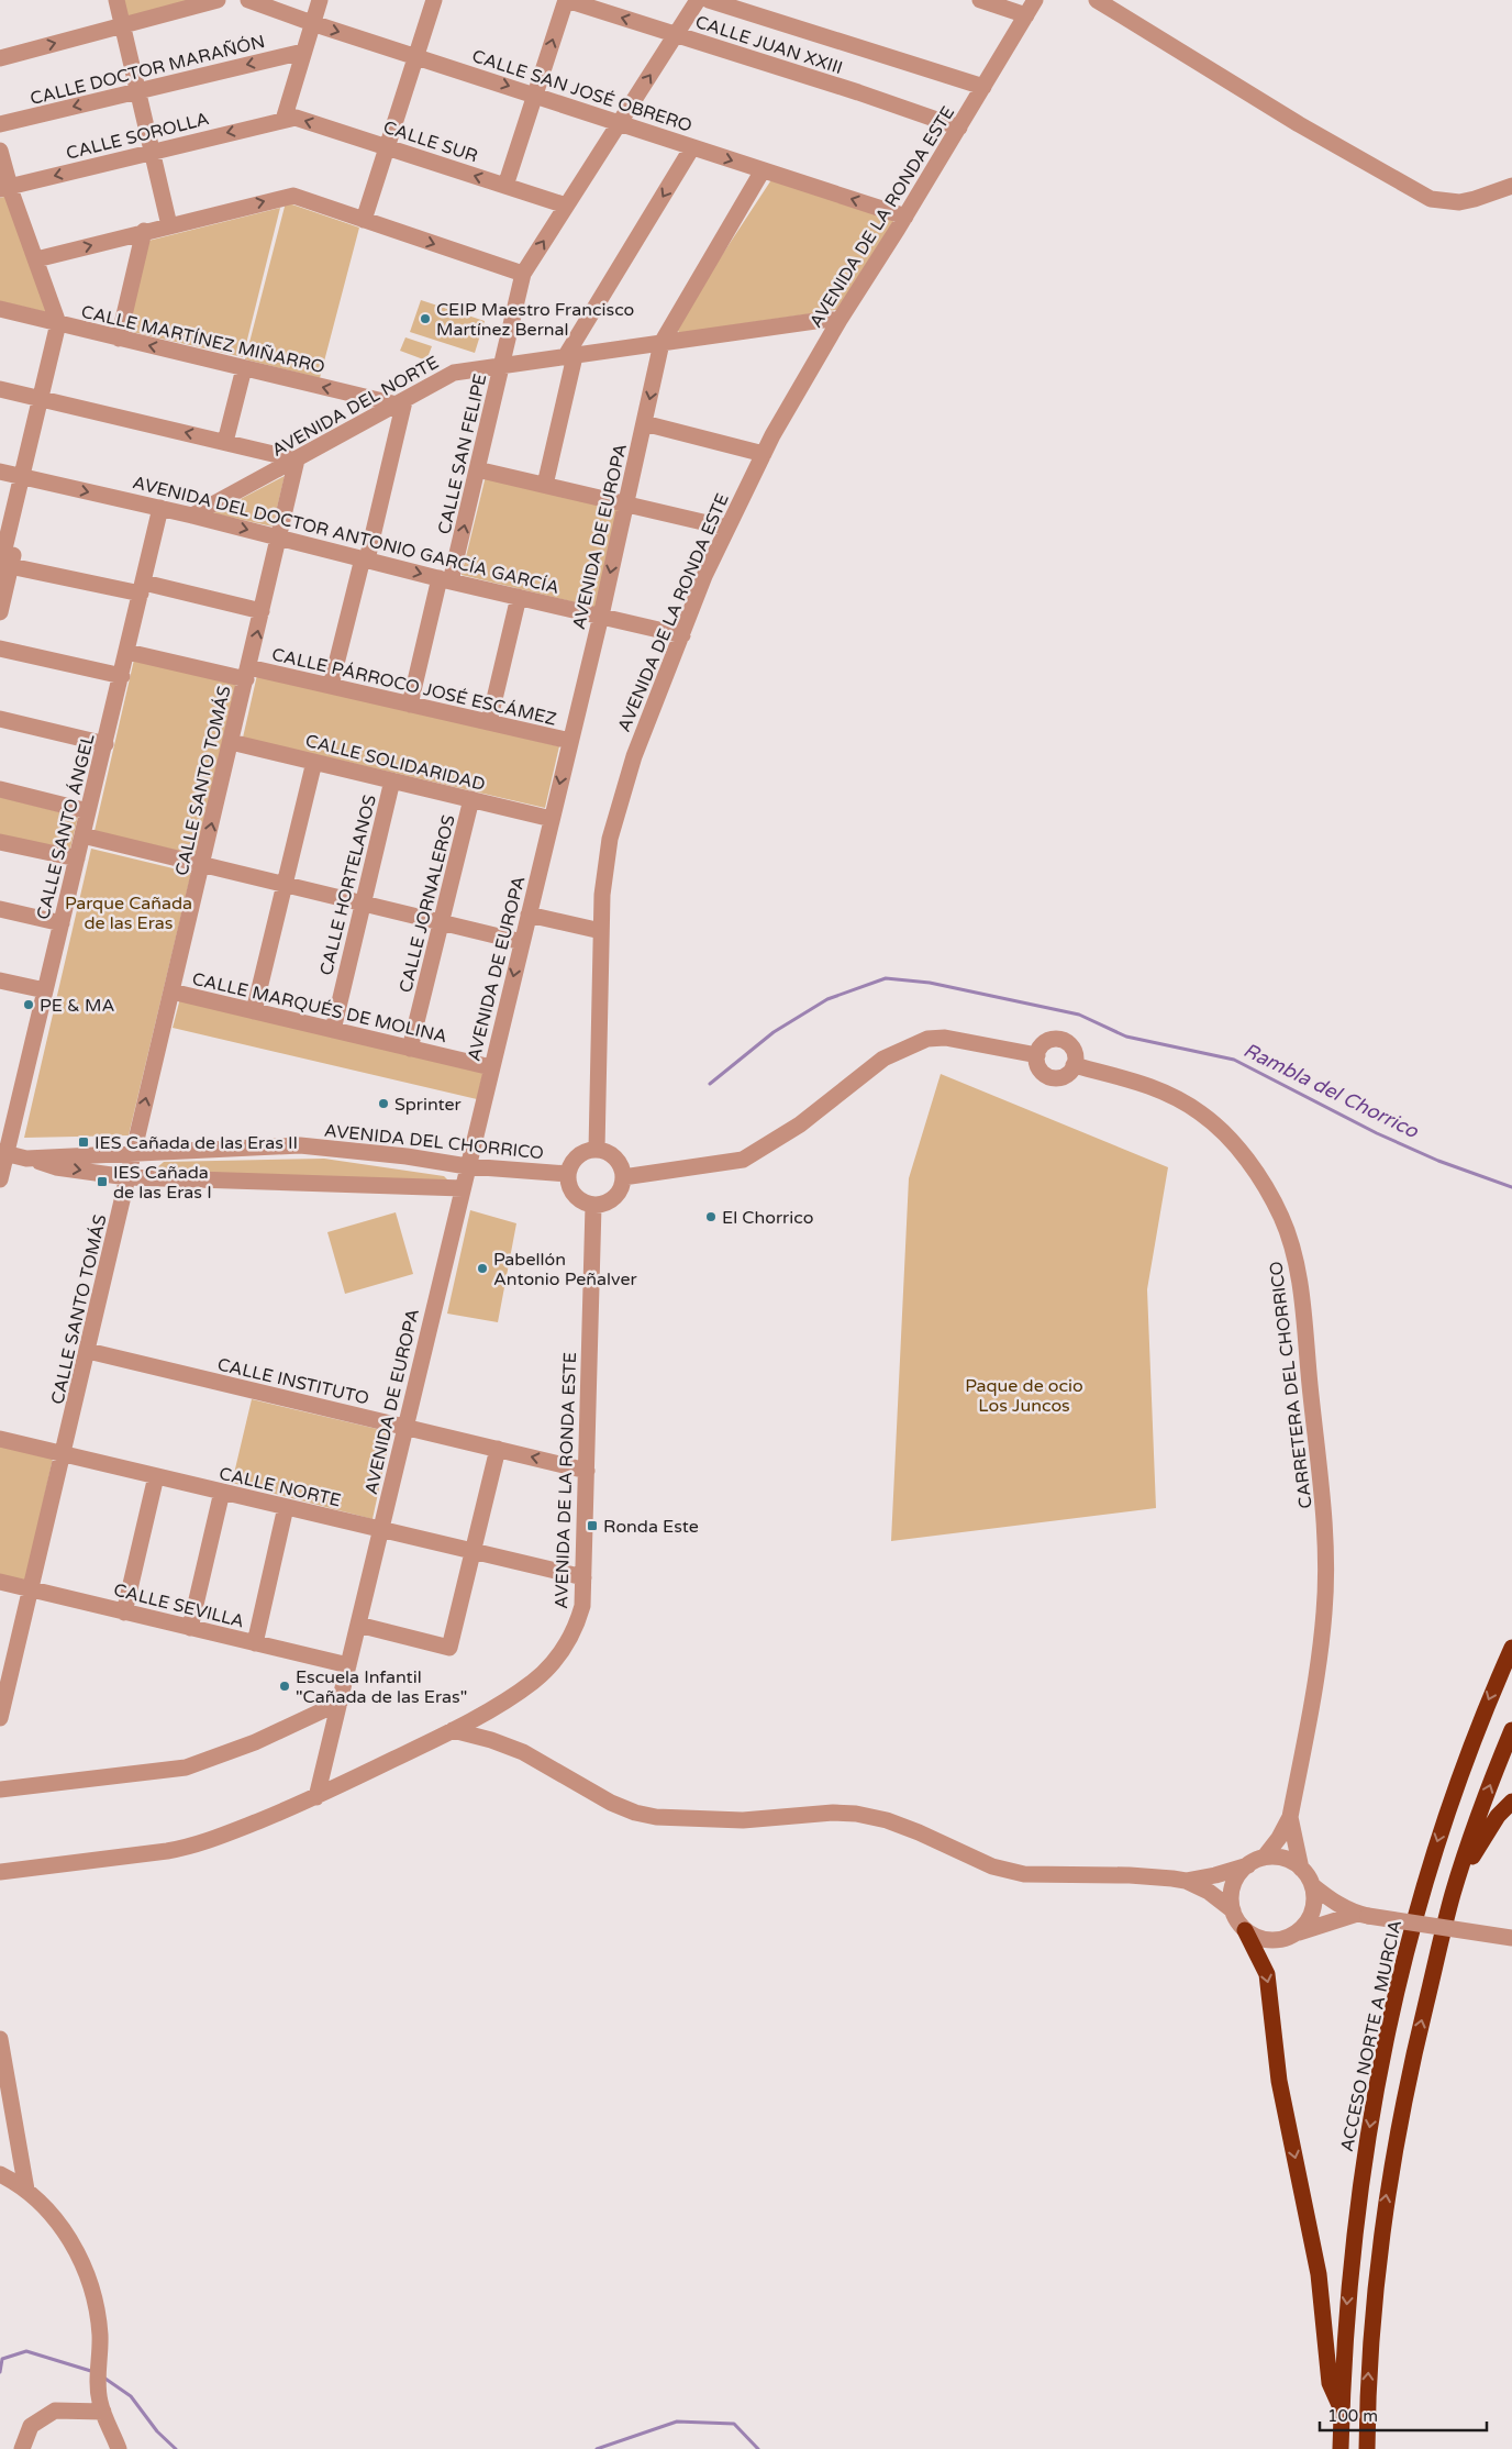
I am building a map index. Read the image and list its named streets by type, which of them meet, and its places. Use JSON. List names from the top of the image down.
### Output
{
  "streets": {
    "highway": ["ACCESO NORTE A MURCIA"],
    "street": [
      "CALLE JUAN XXIII",
      "CALLE DOCTOR MARAÑÓN",
      "CALLE SAN JOSÉ OBRERO",
      "CALLE SOROLLA",
      "CALLE SUR",
      "AVENIDA DE LA RONDA ESTE",
      "CALLE MARTÍNEZ MIÑARRO",
      "AVENIDA DEL NORTE",
      "CALLE SAN FELIPE",
      "AVENIDA DEL DOCTOR ANTONIO GARCÍA GARCÍA",
      "AVENIDA DE EUROPA",
      "CALLE PÁRROCO JOSÉ ESCÁMEZ",
      "CALLE SOLIDARIDAD",
      "CALLE SANTO TOMÁS",
      "CALLE SANTO ÁNGEL",
      "CALLE HORTELANOS",
      "CALLE JORNALEROS",
      "CALLE MARQUÉS DE MOLINA",
      "AVENIDA DEL CHORRICO",
      "CALLE INSTITUTO",
      "CARRETERA DEL CHORRICO",
      "CALLE NORTE",
      "CALLE SEVILLA"
    ]
  },
  "crossings": [
    ["CALLE JUAN XXIII", "AVENIDA DE LA RONDA ESTE"],
    ["CALLE JUAN XXIII", "CALLE SAN FELIPE"],
    ["CALLE SAN JOSÉ OBRERO", "AVENIDA DE LA RONDA ESTE"],
    ["CALLE SAN JOSÉ OBRERO", "CALLE SAN FELIPE"],
    ["CALLE SAN JOSÉ OBRERO", "AVENIDA DE EUROPA"],
    ["CALLE SOROLLA", "CALLE SUR"],
    ["CALLE SUR", "CALLE SAN FELIPE"],
    ["AVENIDA DE LA RONDA ESTE", "AVENIDA DEL NORTE"],
    ["AVENIDA DE LA RONDA ESTE", "AVENIDA DEL DOCTOR ANTONIO GARCÍA GARCÍA"],
    ["AVENIDA DE LA RONDA ESTE", "AVENIDA DE EUROPA"],
    ["AVENIDA DE LA RONDA ESTE", "AVENIDA DEL CHORRICO"],
    ["AVENIDA DE LA RONDA ESTE", "CALLE INSTITUTO"],
    ["AVENIDA DE LA RONDA ESTE", "CALLE NORTE"],
    ["CALLE MARTÍNEZ MIÑARRO", "AVENIDA DEL NORTE"],
    ["AVENIDA DEL NORTE", "CALLE SAN FELIPE"],
    ["AVENIDA DEL NORTE", "AVENIDA DEL DOCTOR ANTONIO GARCÍA GARCÍA"],
    ["AVENIDA DEL NORTE", "AVENIDA DE EUROPA"],
    ["AVENIDA DEL NORTE", "CALLE SANTO TOMÁS"],
    ["CALLE SAN FELIPE", "AVENIDA DEL DOCTOR ANTONIO GARCÍA GARCÍA"],
    ["CALLE SAN FELIPE", "CALLE PÁRROCO JOSÉ ESCÁMEZ"],
    ["AVENIDA DEL DOCTOR ANTONIO GARCÍA GARCÍA", "AVENIDA DE EUROPA"],
    ["AVENIDA DEL DOCTOR ANTONIO GARCÍA GARCÍA", "CALLE SANTO TOMÁS"],
    ["AVENIDA DEL DOCTOR ANTONIO GARCÍA GARCÍA", "CALLE SANTO ÁNGEL"],
    ["AVENIDA DE EUROPA", "CALLE PÁRROCO JOSÉ ESCÁMEZ"],
    ["AVENIDA DE EUROPA", "CALLE SOLIDARIDAD"],
    ["AVENIDA DE EUROPA", "CALLE MARQUÉS DE MOLINA"],
    ["AVENIDA DE EUROPA", "AVENIDA DEL CHORRICO"],
    ["AVENIDA DE EUROPA", "CALLE INSTITUTO"],
    ["AVENIDA DE EUROPA", "CALLE NORTE"],
    ["AVENIDA DE EUROPA", "CALLE SEVILLA"],
    ["CALLE PÁRROCO JOSÉ ESCÁMEZ", "CALLE SANTO TOMÁS"],
    ["CALLE PÁRROCO JOSÉ ESCÁMEZ", "CALLE SANTO ÁNGEL"],
    ["CALLE SOLIDARIDAD", "CALLE SANTO TOMÁS"],
    ["CALLE SOLIDARIDAD", "CALLE HORTELANOS"],
    ["CALLE SOLIDARIDAD", "CALLE JORNALEROS"],
    ["CALLE SANTO TOMÁS", "CALLE MARQUÉS DE MOLINA"],
    ["CALLE SANTO TOMÁS", "AVENIDA DEL CHORRICO"],
    ["CALLE SANTO TOMÁS", "CALLE INSTITUTO"],
    ["CALLE SANTO TOMÁS", "CALLE NORTE"],
    ["CALLE SANTO TOMÁS", "CALLE SEVILLA"],
    ["CALLE SANTO ÁNGEL", "AVENIDA DEL CHORRICO"],
    ["CALLE HORTELANOS", "CALLE MARQUÉS DE MOLINA"],
    ["CALLE JORNALEROS", "CALLE MARQUÉS DE MOLINA"]
  ],
  "water": ["Rambla del Chorrico"],
  "parks": ["Parque Cañada de las Eras", "Paque de ocio Los Juncos"],
  "places": {
    "other": [
      "CEIP Maestro Francisco Martínez Bernal",
      "PE & MA",
      "Sprinter",
      "El Chorrico",
      "Pabellón Antonio Peñalver",
      "Escuela Infantil \"Cañada de las Eras\""
    ],
    "transit": ["IES Cañada de las Eras II", "IES Cañada de las Eras I", "Ronda Este"]
  },
  "scale_bar": "100 m"
}
